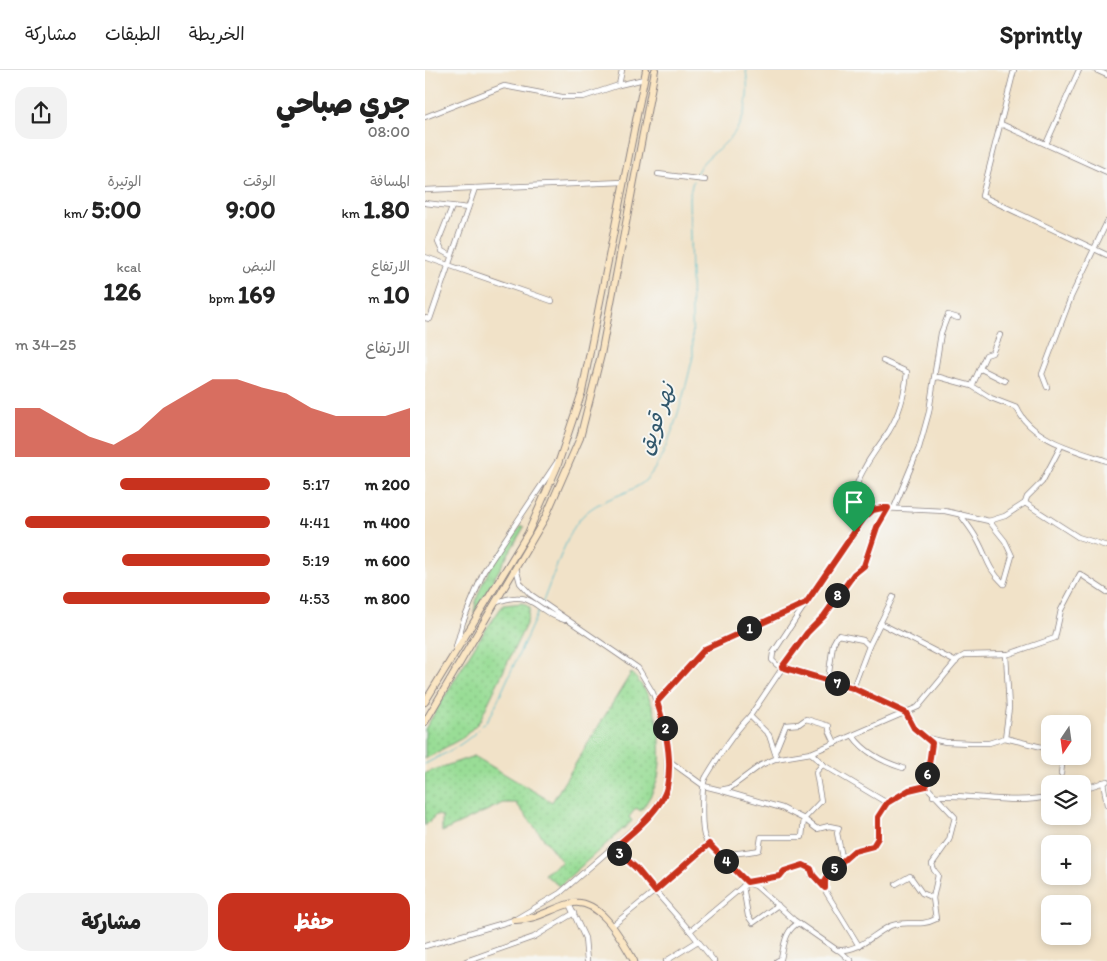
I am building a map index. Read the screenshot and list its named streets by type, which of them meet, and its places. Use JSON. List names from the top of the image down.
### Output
{
  "water": ["نهر قويق"],
  "north": "bottom",
  "page": {
    "header": "Sprintly",
    "nav": ["الخريطة", "الطبقات", "مشاركة"],
    "heading": ["جري صباحي", "08:00"],
    "stats": [
      ["المسافة", "1.80 km"],
      ["الوقت", "9:00"],
      ["الوتيرة", "5:00 /km"],
      ["الارتفاع", "10 m"],
      ["النبض", "169 bpm"],
      ["kcal", "126"]
    ],
    "chart": ["الارتفاع", "25–34 m"],
    "list": [
      {
        "name": "200 m",
        "note": "5:17"
      },
      {
        "name": "400 m",
        "note": "4:41"
      },
      {
        "name": "600 m",
        "note": "5:19"
      },
      {
        "name": "800 m",
        "note": "4:53"
      }
    ],
    "pins": [
      "8",
      "1",
      "7",
      "2",
      "6",
      "3",
      "4",
      "5"
    ],
    "map_buttons": ["+", "−"],
    "buttons": ["حفظ", "مشاركة"]
  }
}
